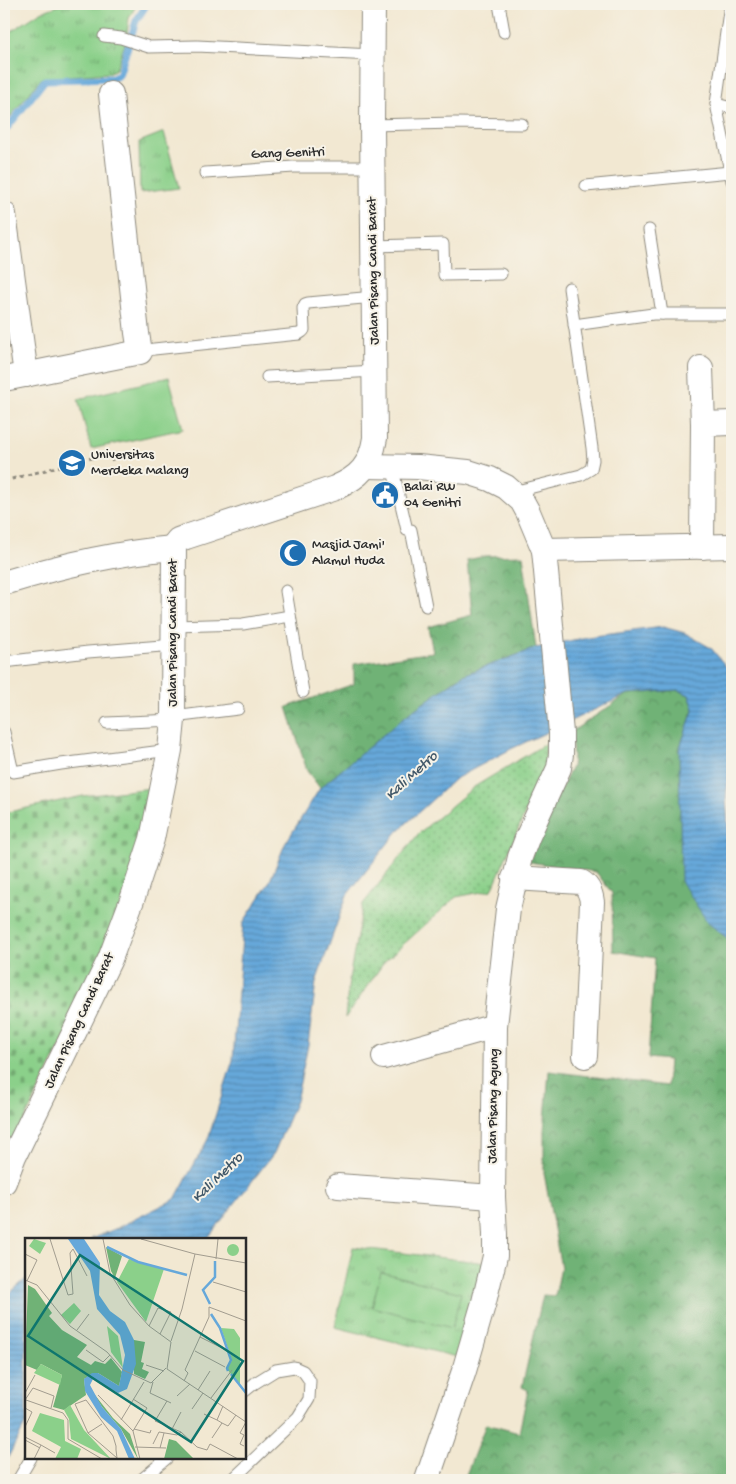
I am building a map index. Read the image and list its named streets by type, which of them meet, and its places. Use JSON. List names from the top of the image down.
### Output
{
  "streets": {
    "street": ["Jalan Pisang Candi Barat", "Jalan Pisang Agung"],
    "lane": ["Gang Genitri"]
  },
  "crossings": [
    ["Gang Genitri", "Jalan Pisang Candi Barat"]
  ],
  "water": ["Kali Metro"],
  "places": {
    "school or university": ["Universitas Merdeka Malang"],
    "public building": ["Balai RW 04 Genitri"],
    "mosque": ["Masjid Jami' Alamul Huda"]
  }
}
